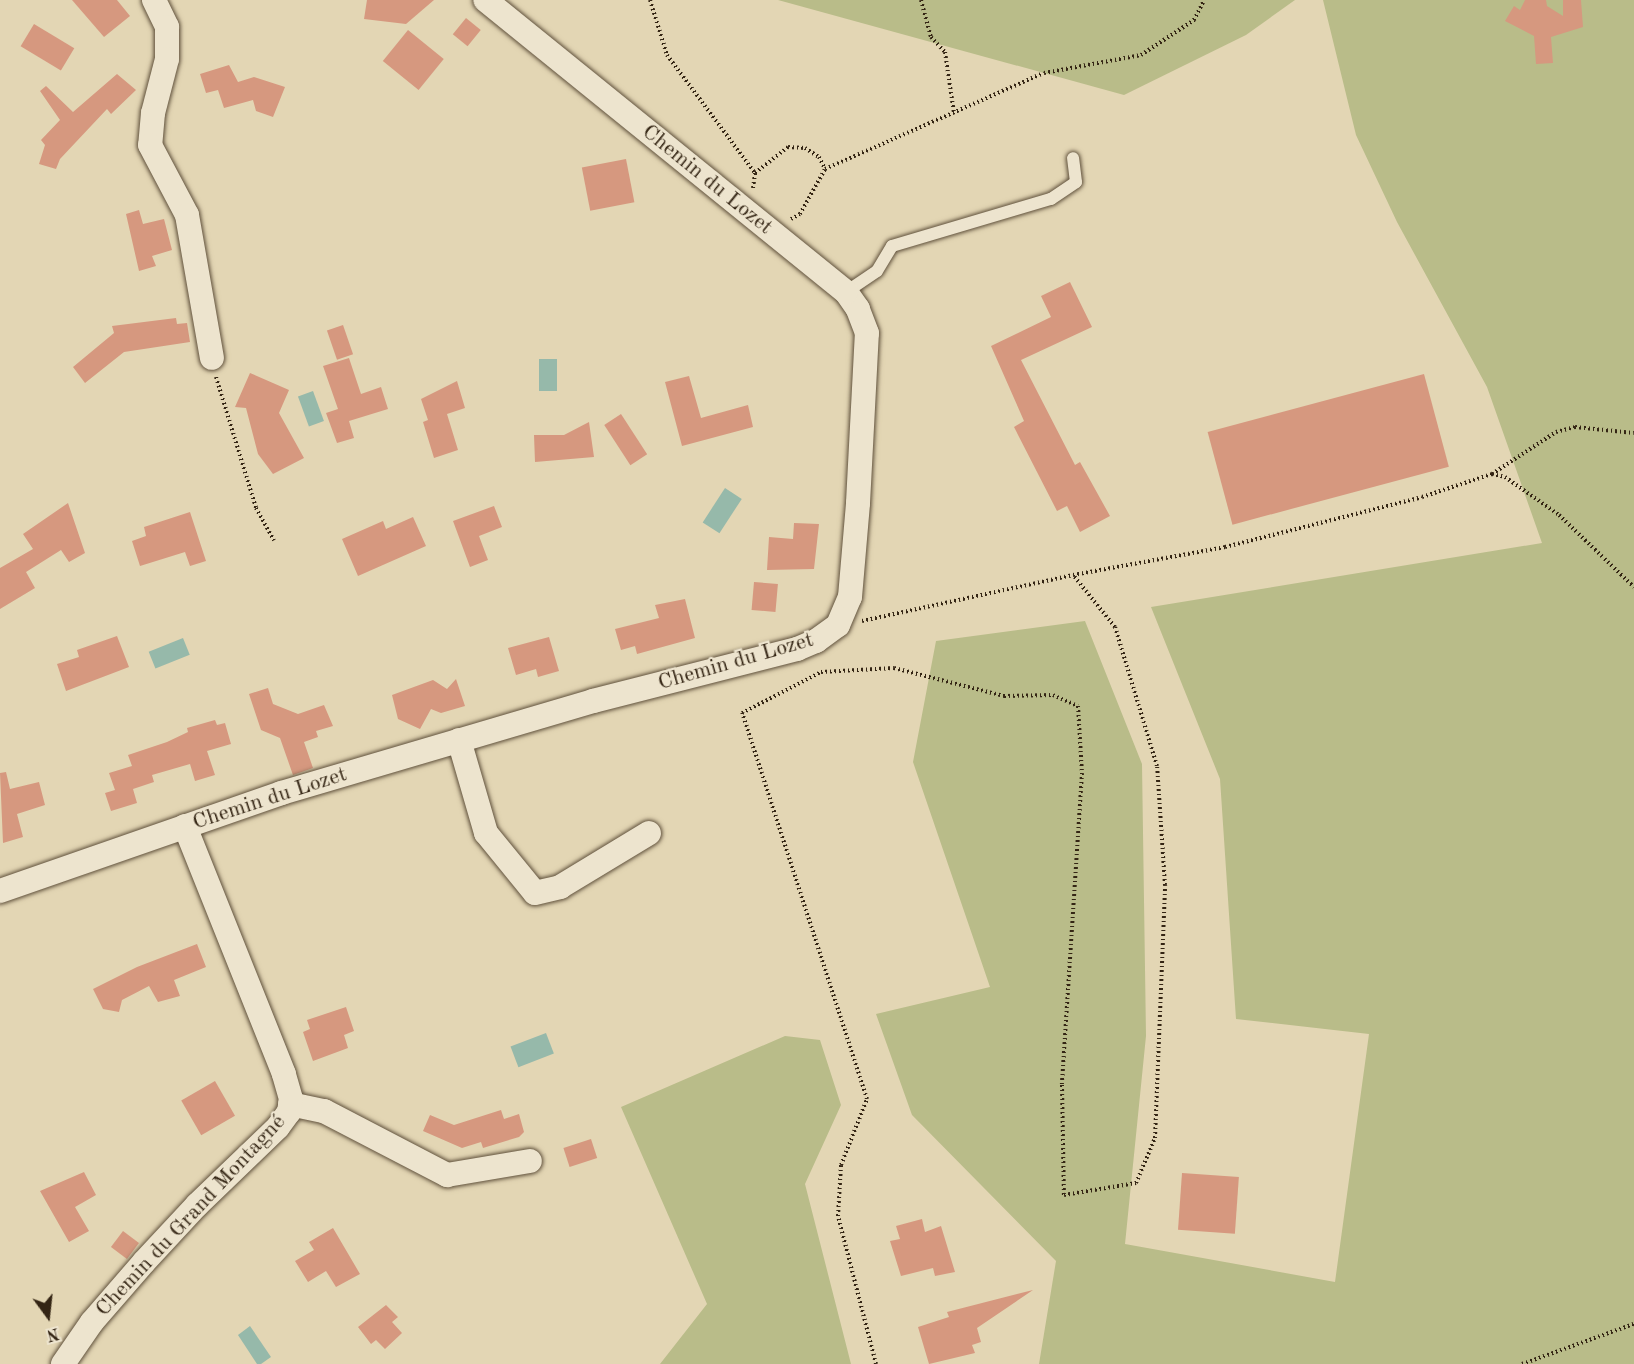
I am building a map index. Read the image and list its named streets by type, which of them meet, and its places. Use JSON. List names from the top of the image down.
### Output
{
  "streets": {
    "street": ["Chemin du Lozet", "Chemin du Grand Montagné"]
  },
  "crossings": [
    ["Chemin du Lozet", "Chemin du Grand Montagné"]
  ],
  "north": "bottom"
}
